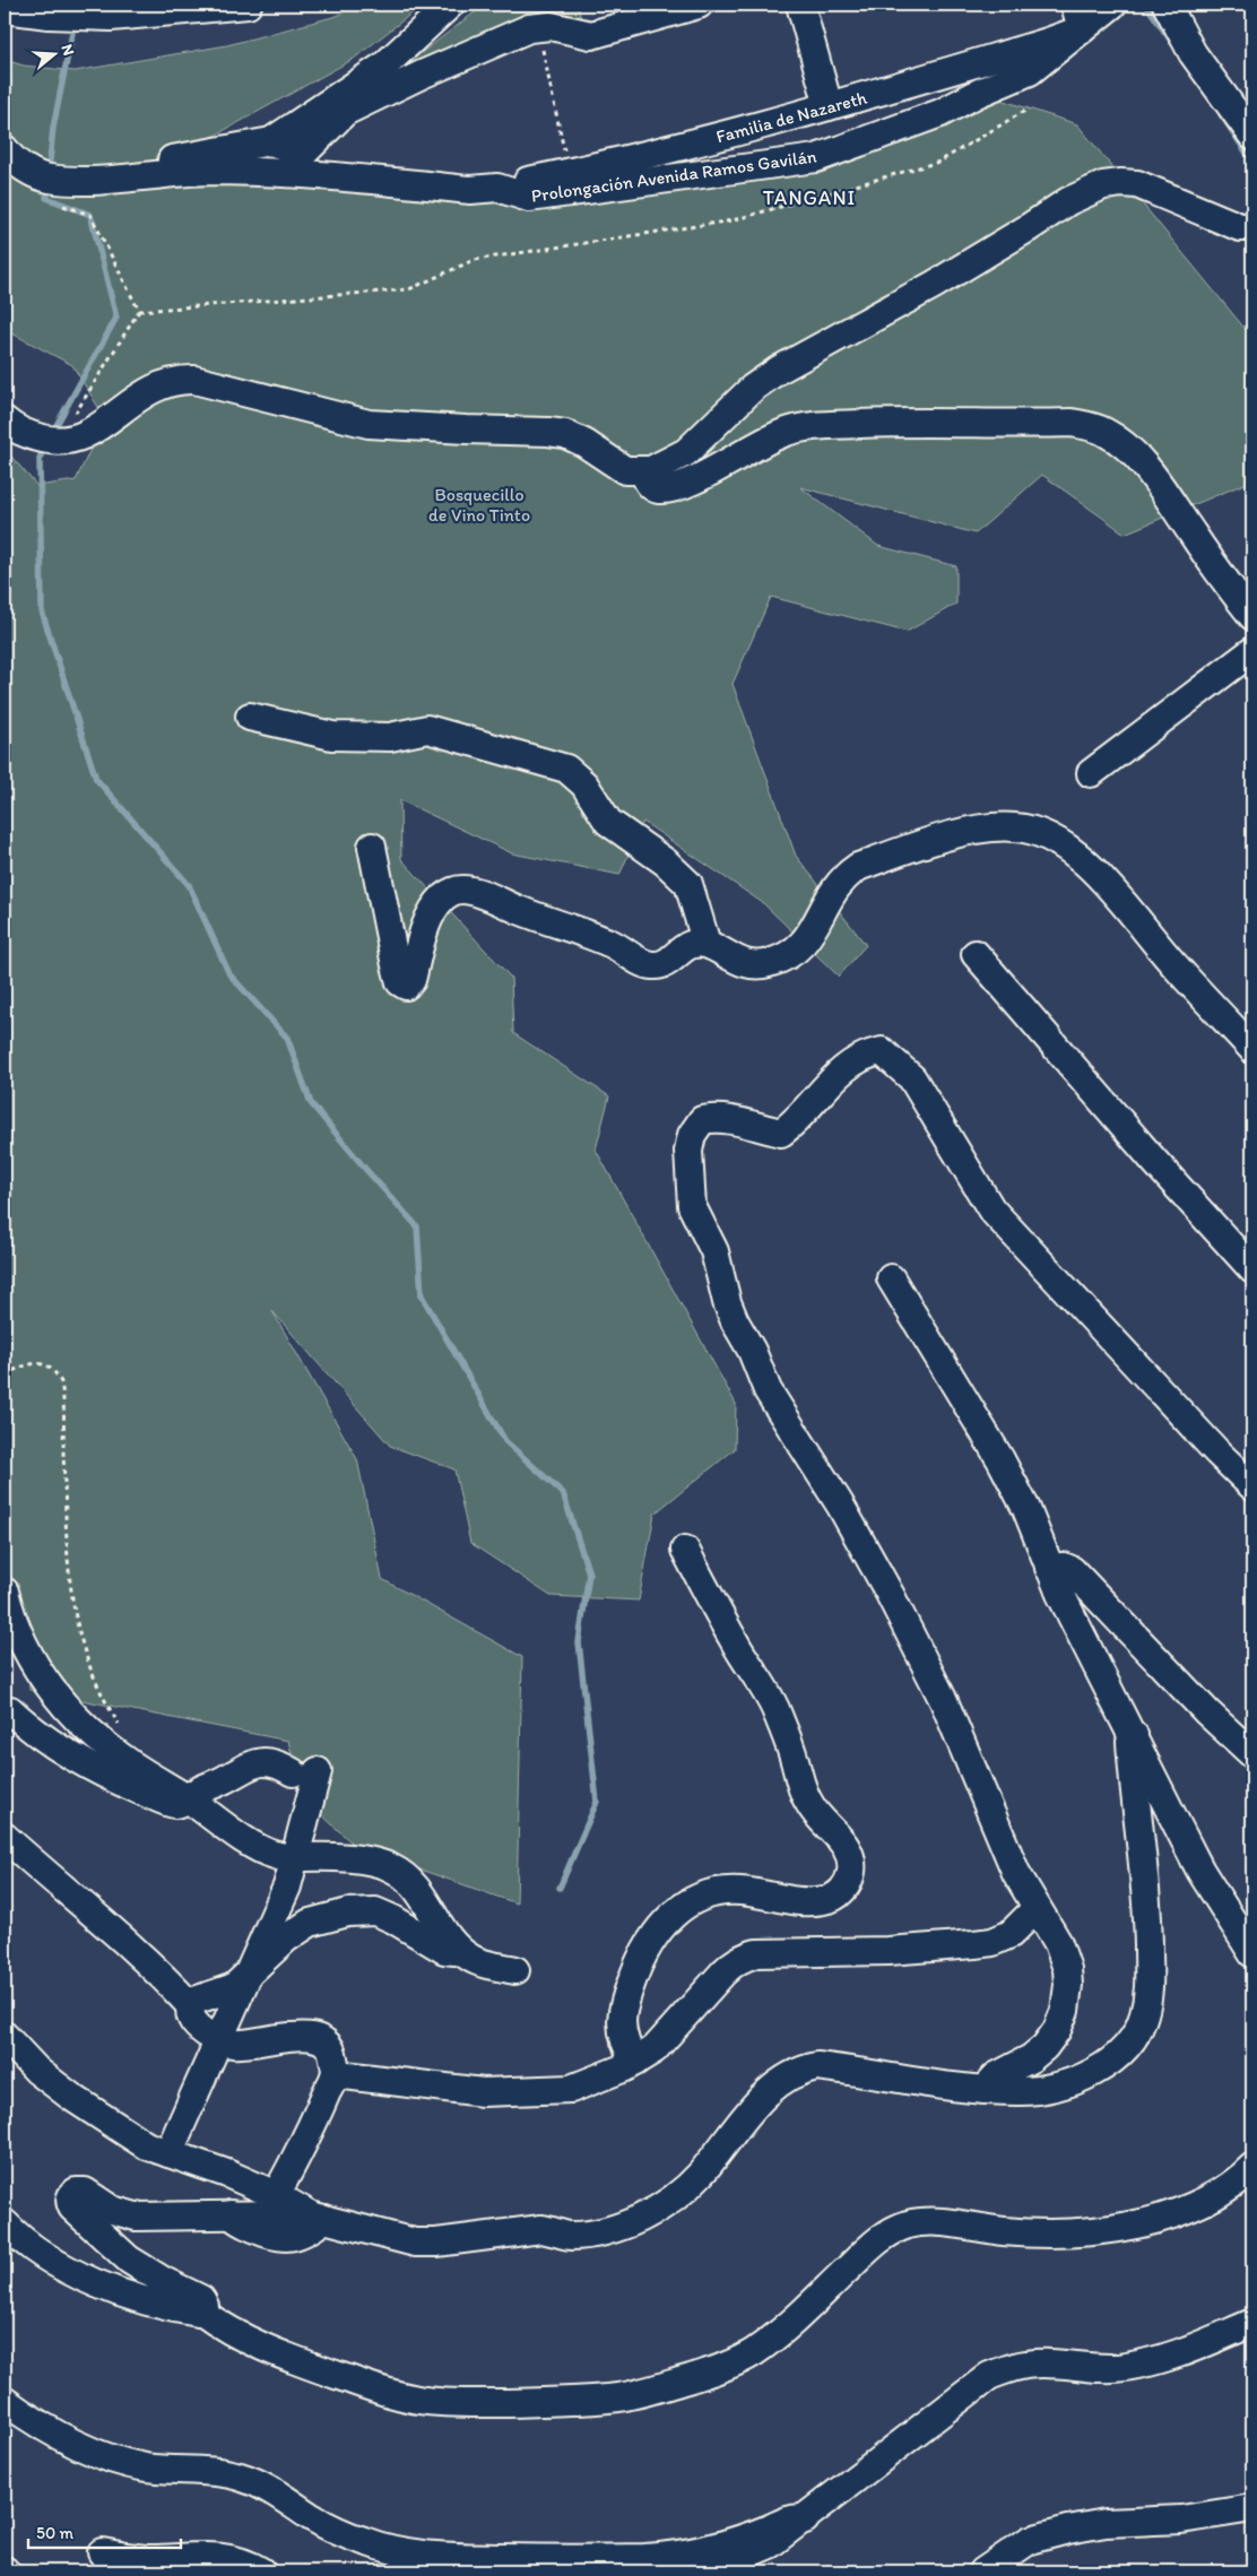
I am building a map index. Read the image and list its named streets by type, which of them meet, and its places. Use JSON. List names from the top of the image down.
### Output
{
  "streets": {
    "street": ["Familia de Nazareth", "Prolongación Avenida Ramos Gavilán"]
  },
  "crossings": [
    ["Familia de Nazareth", "Prolongación Avenida Ramos Gavilán"]
  ],
  "districts": ["TANGANI"],
  "parks": ["Bosquecillo de Vino Tinto"],
  "scale_bar": "50 m",
  "north": "right"
}
